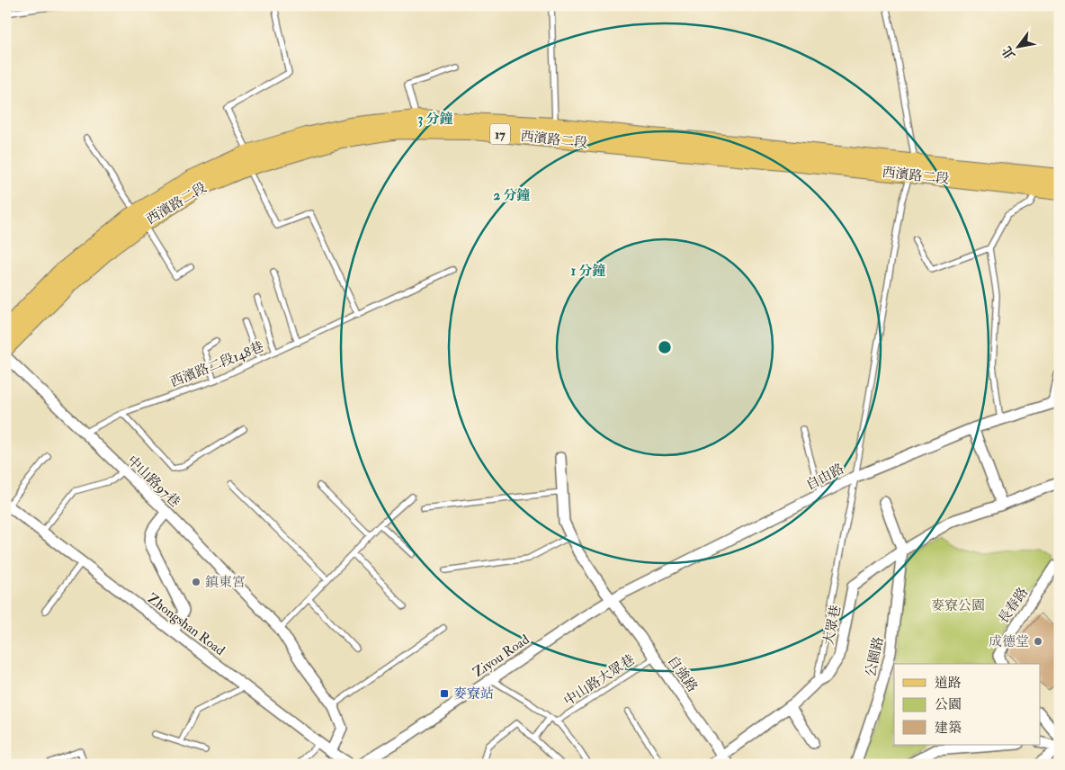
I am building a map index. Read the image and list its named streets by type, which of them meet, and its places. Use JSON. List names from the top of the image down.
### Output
{
  "streets": {
    "main road": ["17", "西濱路二段"],
    "street": [
      "自由路",
      "中山路97巷",
      "長春路",
      "Zhongshan Road",
      "大眾巷",
      "Ziyou Road",
      "公園路",
      "自強路"
    ],
    "lane": ["西濱路二段148巷", "中山路大眾巷"]
  },
  "crossings": [
    ["西濱路二段148巷", "中山路97巷"],
    ["自由路", "Ziyou Road"],
    ["自由路", "自強路"],
    ["中山路97巷", "Zhongshan Road"],
    ["大眾巷", "公園路"],
    ["大眾巷", "自強路"],
    ["Ziyou Road", "自強路"],
    ["自強路", "中山路大眾巷"]
  ],
  "parks": ["麥寮公園"],
  "places": {
    "other": ["鎮東宮", "成德堂"],
    "transit": ["麥寮站"]
  },
  "legend": ["道路", "公園", "建築"],
  "north": "bottom left",
  "rings": ["3 分鐘", "2 分鐘", "1 分鐘"]
}
